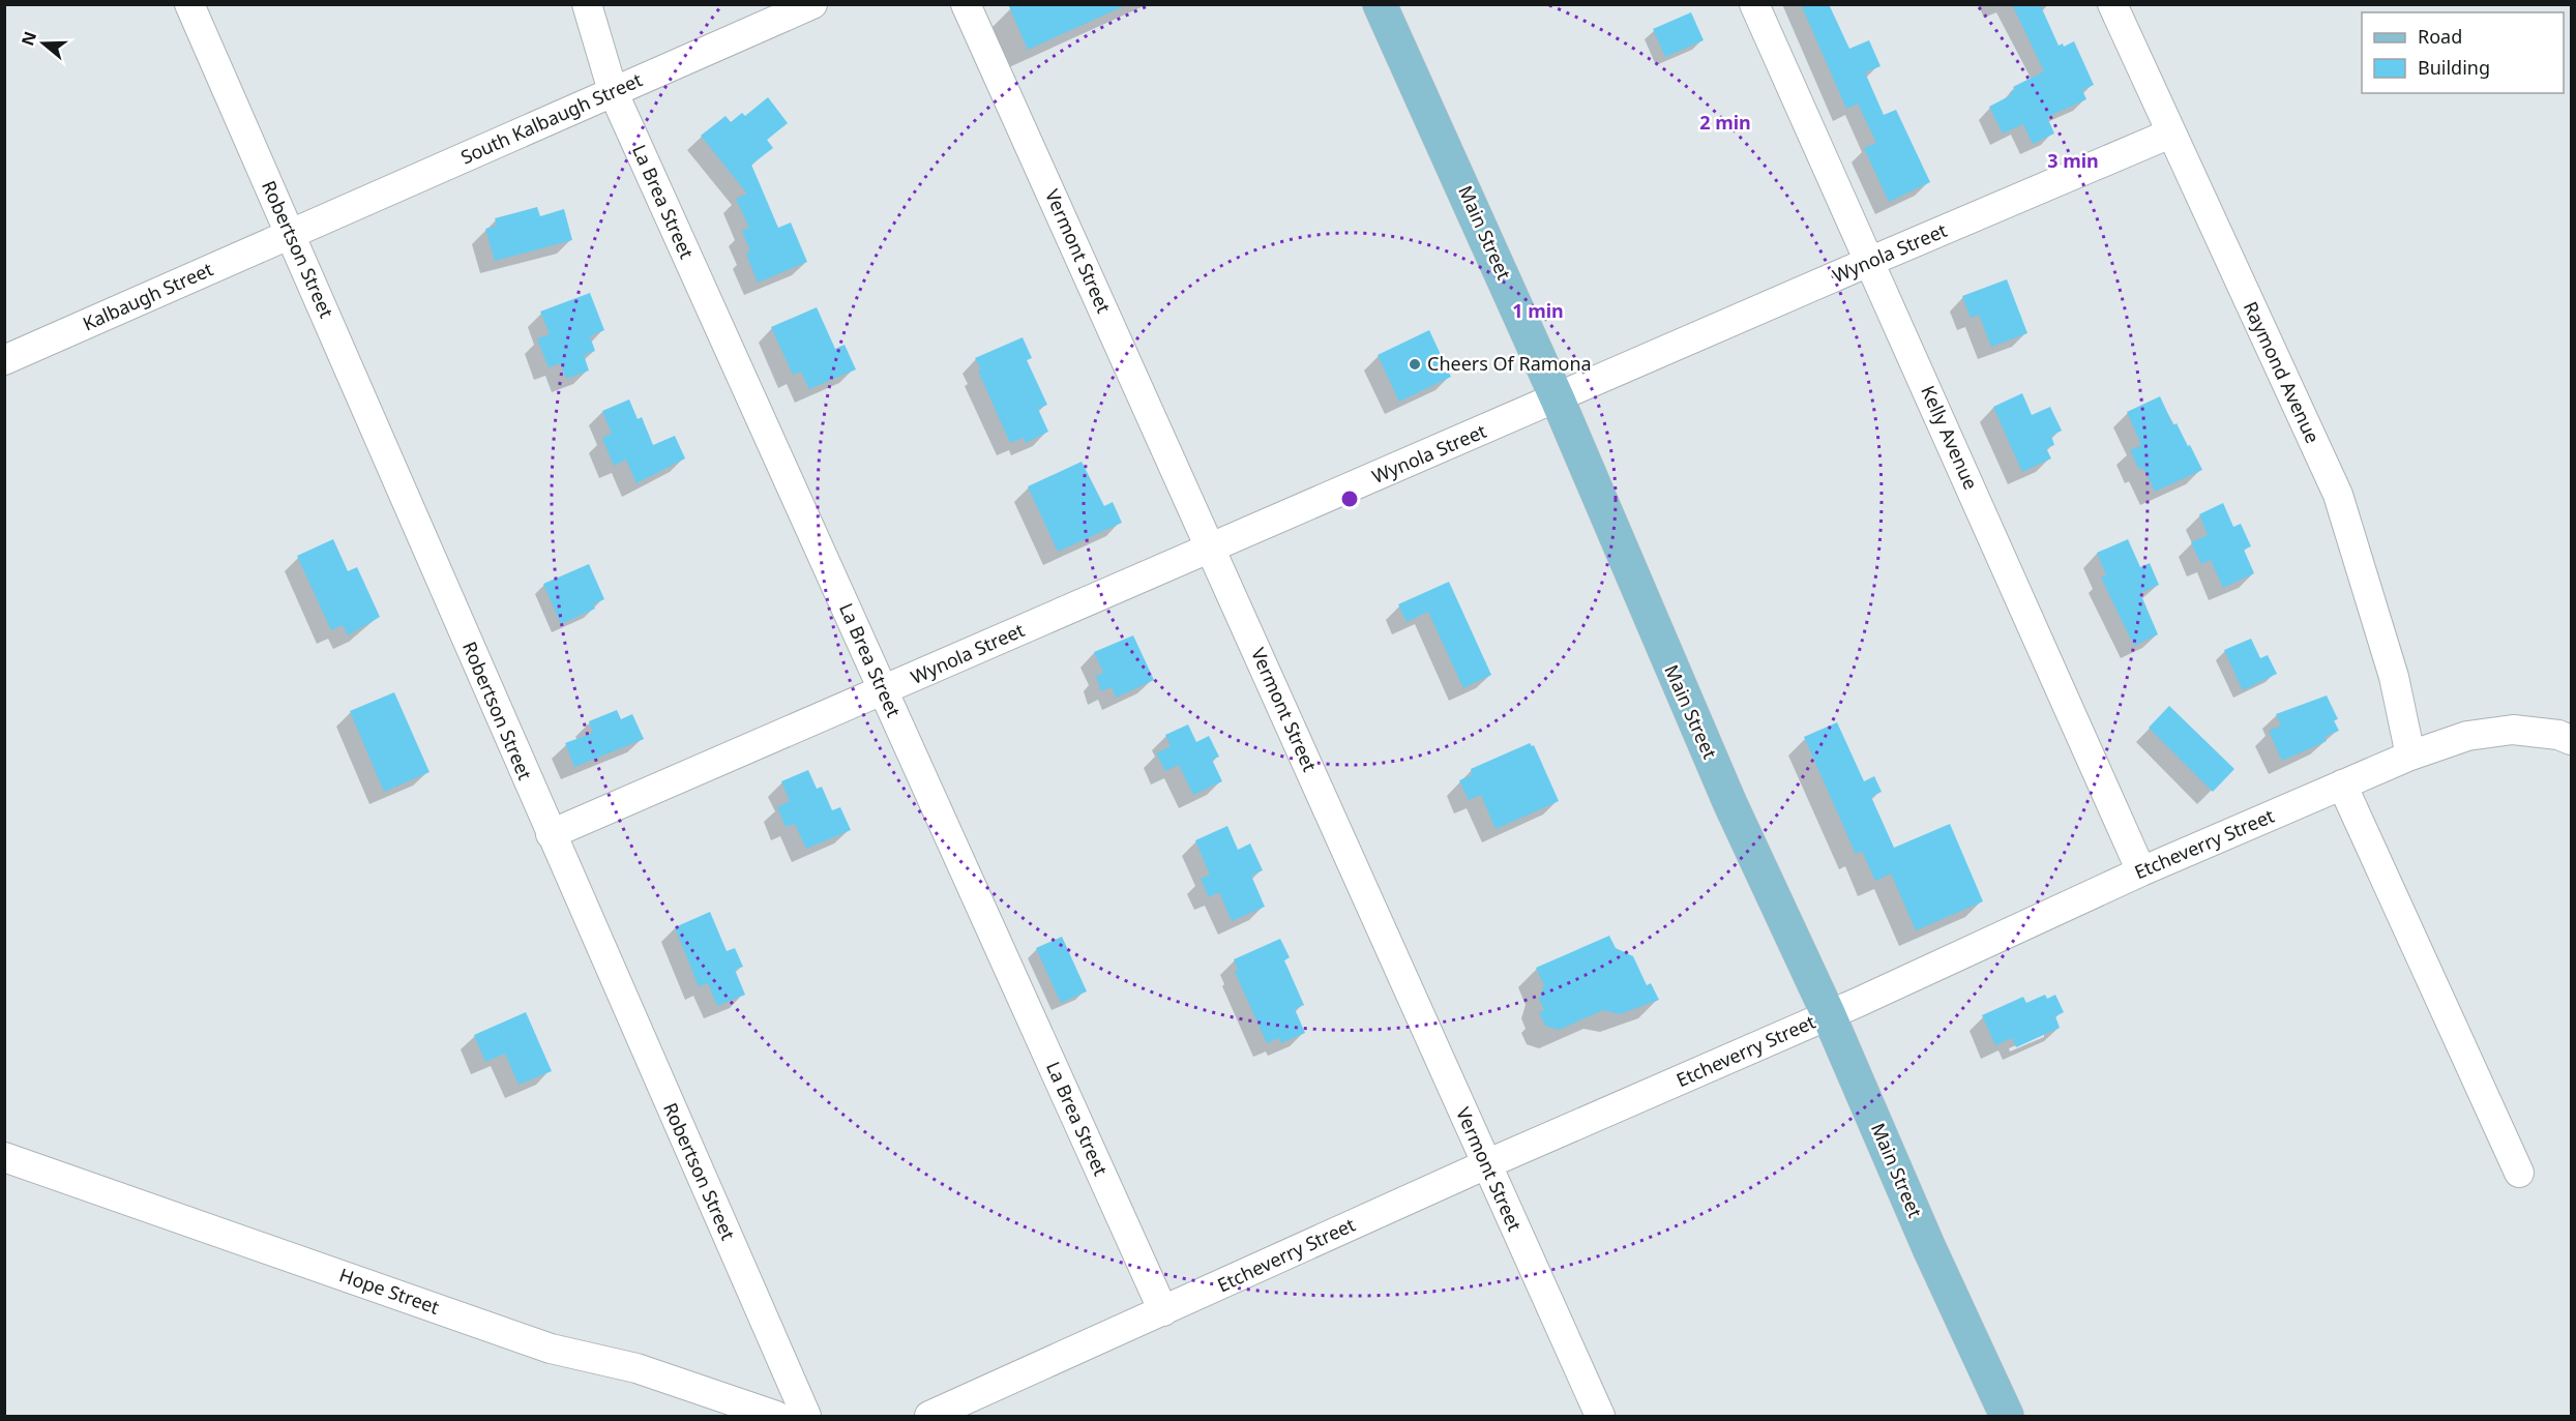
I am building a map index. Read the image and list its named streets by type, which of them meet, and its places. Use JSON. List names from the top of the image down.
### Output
{
  "streets": {
    "main road": ["Main Street"],
    "street": [
      "South Kalbaugh Street",
      "La Brea Street",
      "Robertson Street",
      "Vermont Street",
      "Wynola Street",
      "Kalbaugh Street",
      "Raymond Avenue",
      "Kelly Avenue",
      "Etcheverry Street",
      "Hope Street"
    ]
  },
  "crossings": [
    ["South Kalbaugh Street", "La Brea Street"],
    ["South Kalbaugh Street", "Robertson Street"],
    ["South Kalbaugh Street", "Kalbaugh Street"],
    ["La Brea Street", "Wynola Street"],
    ["La Brea Street", "Etcheverry Street"],
    ["Main Street", "Wynola Street"],
    ["Main Street", "Etcheverry Street"],
    ["Robertson Street", "Wynola Street"],
    ["Robertson Street", "Kalbaugh Street"],
    ["Vermont Street", "Wynola Street"],
    ["Vermont Street", "Etcheverry Street"],
    ["Wynola Street", "Raymond Avenue"],
    ["Wynola Street", "Kelly Avenue"],
    ["Raymond Avenue", "Etcheverry Street"],
    ["Kelly Avenue", "Etcheverry Street"]
  ],
  "places": ["Cheers Of Ramona"],
  "legend": ["Road", "Building"],
  "north": "left",
  "rings": ["2 min", "3 min", "1 min"]
}
